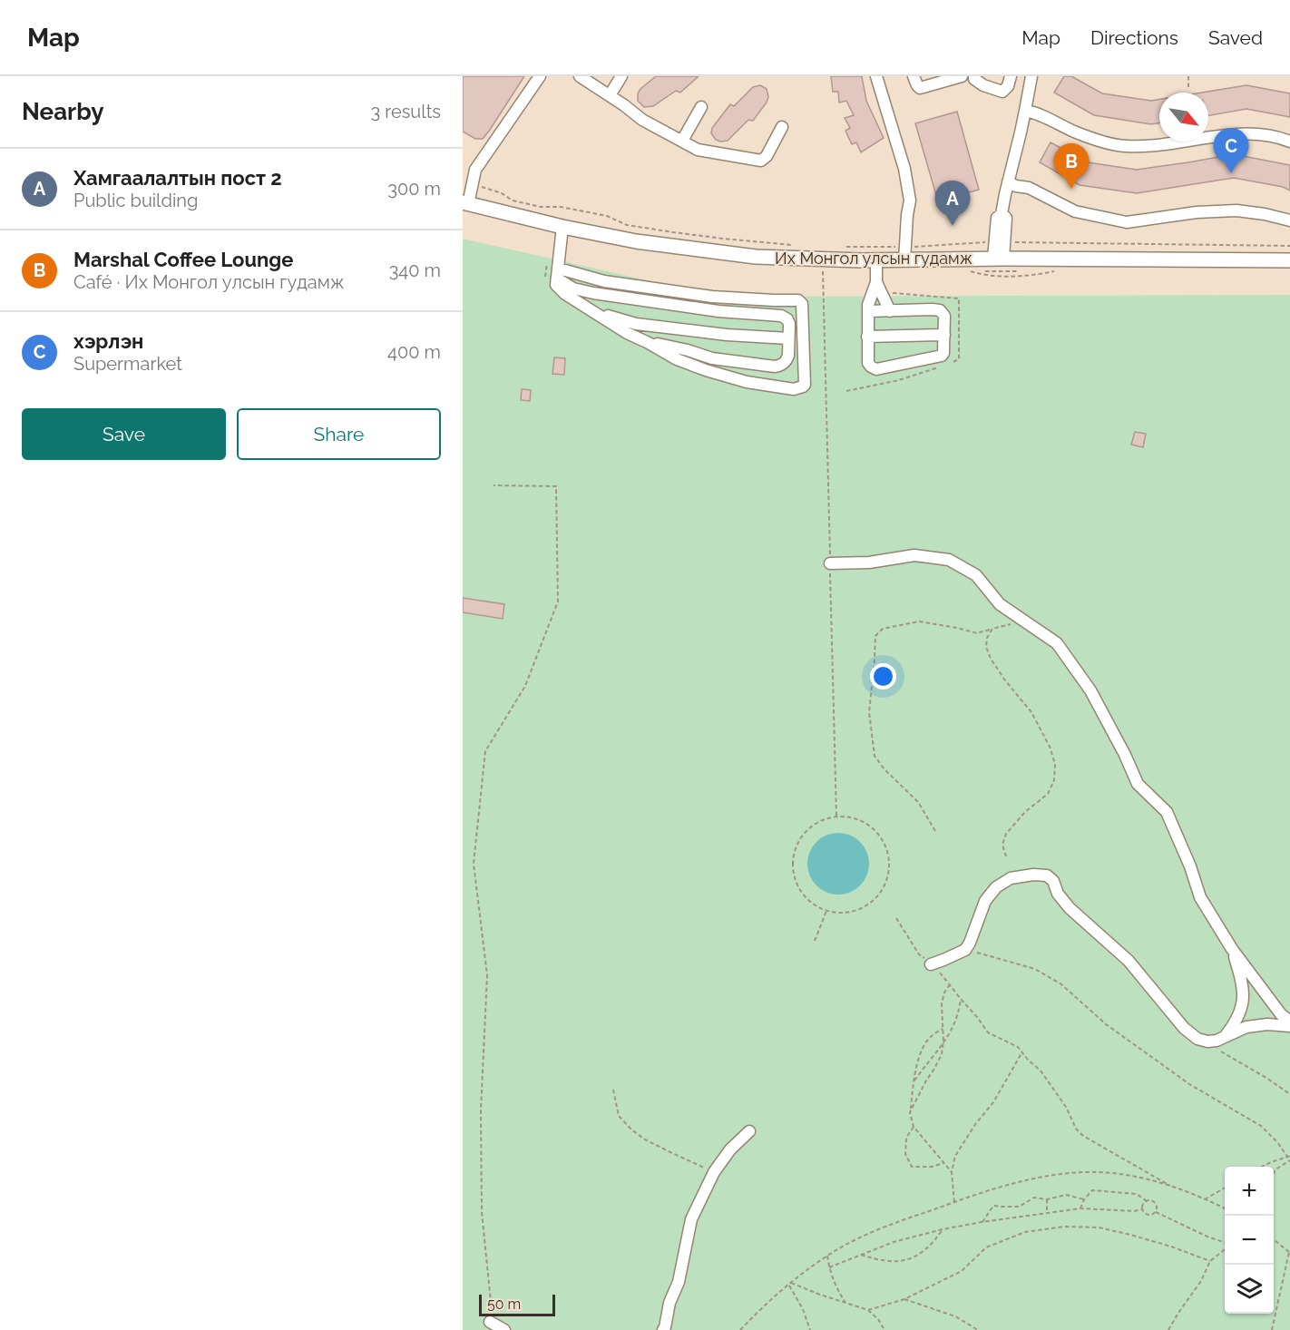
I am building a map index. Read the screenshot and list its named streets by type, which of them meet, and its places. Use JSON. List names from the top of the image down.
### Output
{
  "streets": {
    "main road": ["Их Монгол улсын гудамж"]
  },
  "scale_bar": "50 m",
  "north": "bottom right",
  "page": {
    "header": "Map",
    "nav": ["Map", "Directions", "Saved"],
    "heading": ["Nearby", "3 results"],
    "pins": ["C", "B", "A"],
    "list": [
      {
        "mark": "A",
        "name": "Хамгаалалтын пост 2",
        "note": "Public building",
        "value": "300 m"
      },
      {
        "mark": "B",
        "name": "Marshal Coffee Lounge",
        "note": "Café · Их Монгол улсын гудамж",
        "value": "340 m"
      },
      {
        "mark": "C",
        "name": "хэрлэн",
        "note": "Supermarket",
        "value": "400 m"
      }
    ],
    "buttons": ["Save", "Share"],
    "map_buttons": ["+", "−"],
    "scale": "50 m"
  }
}
